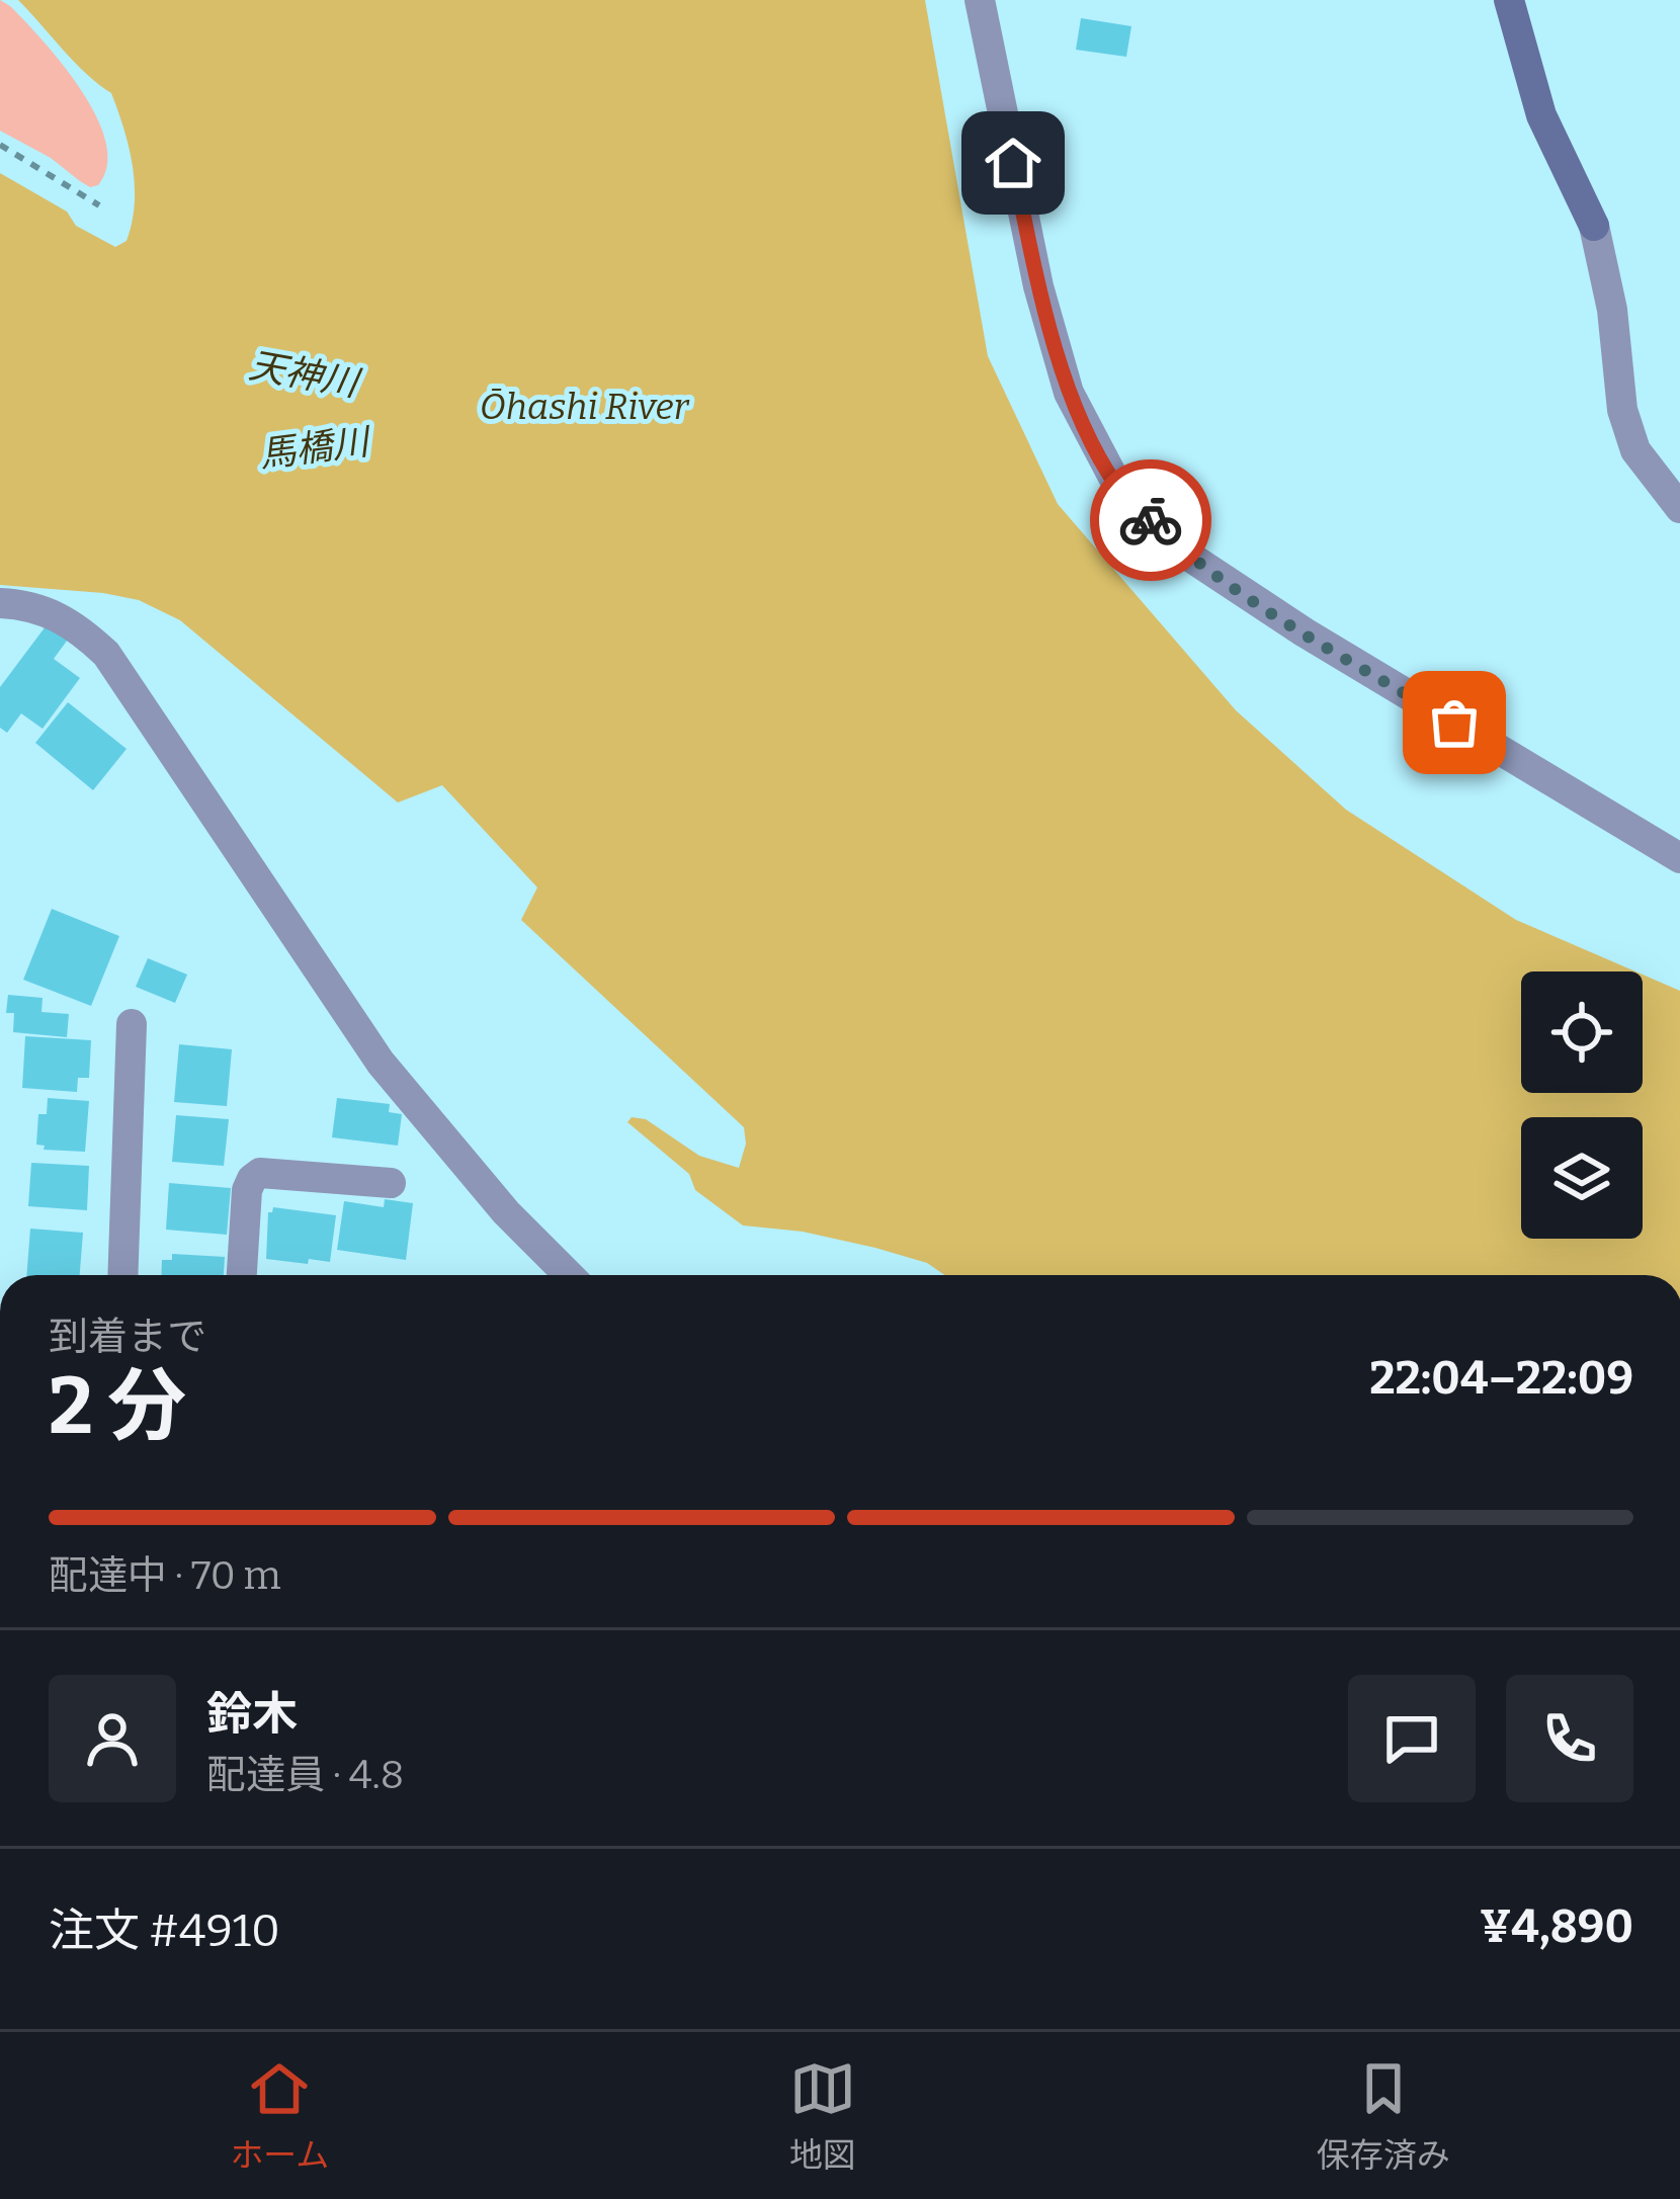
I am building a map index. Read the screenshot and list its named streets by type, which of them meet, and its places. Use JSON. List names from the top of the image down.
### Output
{
  "water": ["天神川", "Ōhashi River", "馬橋川"],
  "page": {
    "heading": ["2 分", "到着まで", "22:04–22:09"],
    "panel": [
      "鈴木",
      "配達員 · 4.8",
      "注文 #4910",
      "¥4,890"
    ],
    "bar": "配達中 · 70 m",
    "tabs": ["ホーム", "地図", "保存済み"]
  }
}
